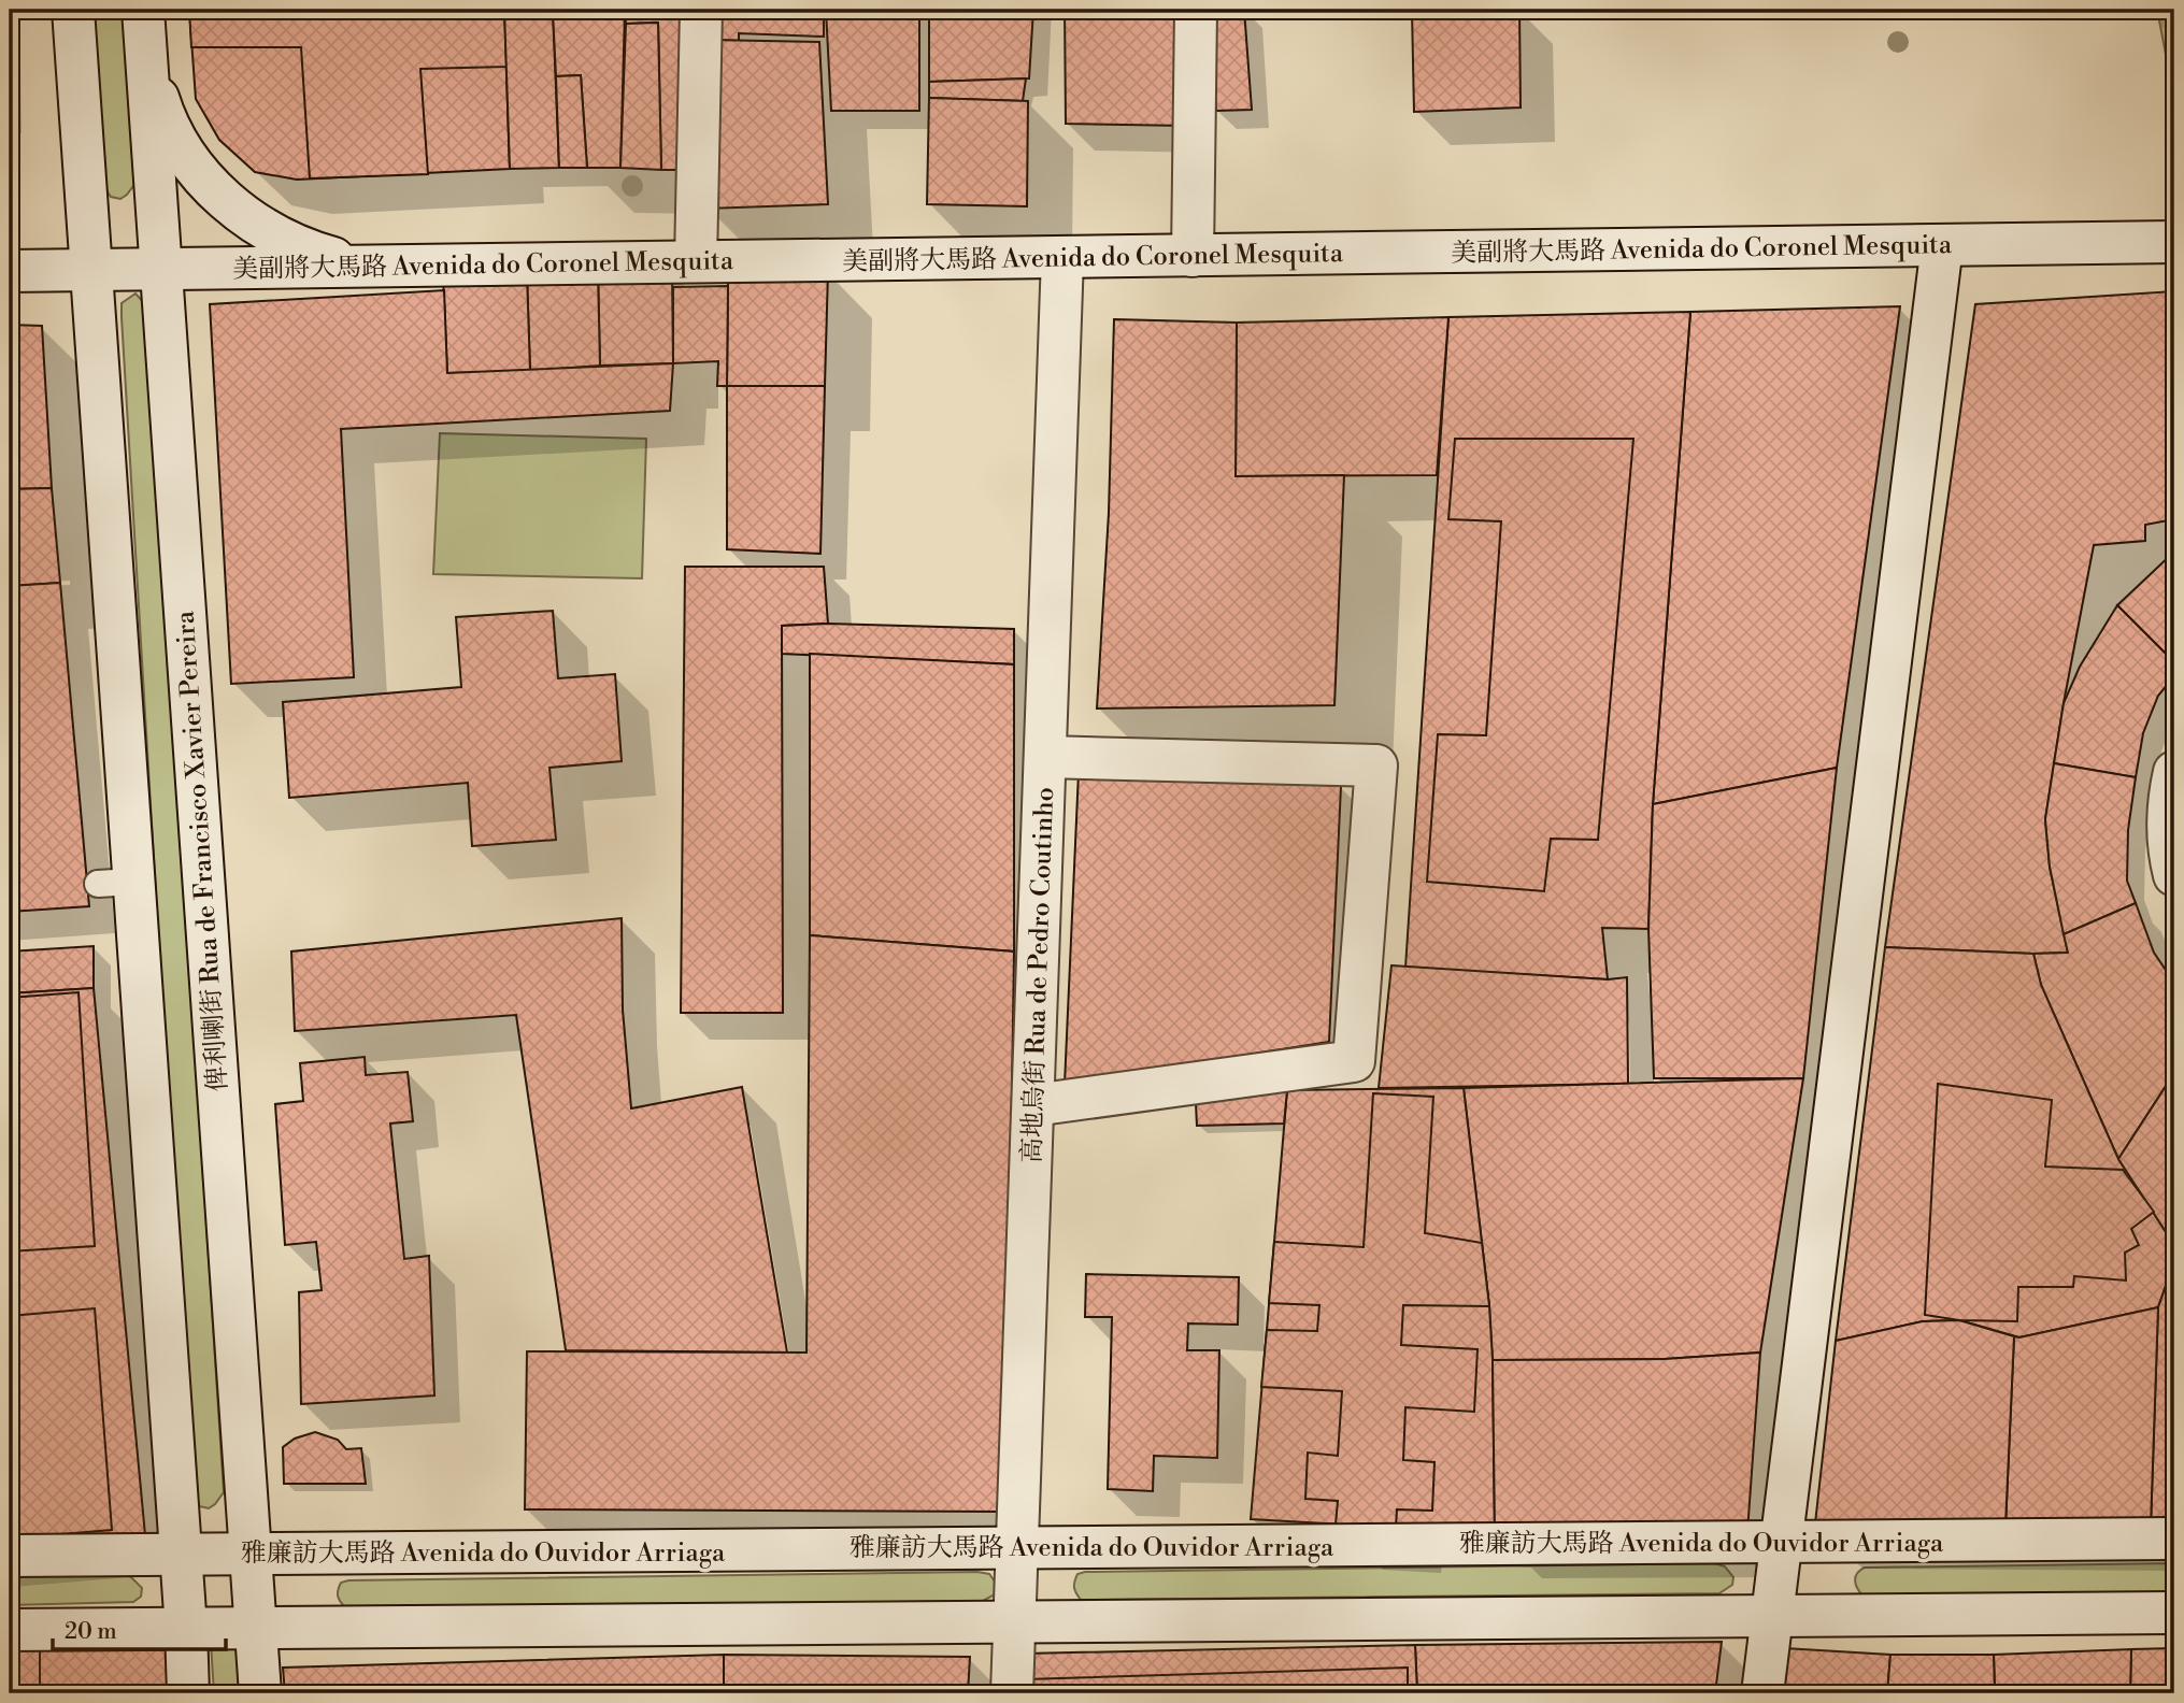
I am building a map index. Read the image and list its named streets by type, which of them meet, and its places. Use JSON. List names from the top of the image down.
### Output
{
  "streets": {
    "street": [
      "美副將大馬路 Avenida do Coronel Mesquita",
      "俾利喇街 Rua de Francisco Xavier Pereira",
      "高地烏街 Rua de Pedro Coutinho",
      "雅廉訪大馬路 Avenida do Ouvidor Arriaga"
    ]
  },
  "crossings": [
    ["美副將大馬路 Avenida do Coronel Mesquita", "俾利喇街 Rua de Francisco Xavier Pereira"],
    ["美副將大馬路 Avenida do Coronel Mesquita", "高地烏街 Rua de Pedro Coutinho"],
    ["俾利喇街 Rua de Francisco Xavier Pereira", "雅廉訪大馬路 Avenida do Ouvidor Arriaga"],
    ["高地烏街 Rua de Pedro Coutinho", "雅廉訪大馬路 Avenida do Ouvidor Arriaga"]
  ],
  "scale_bar": "20 m"
}
